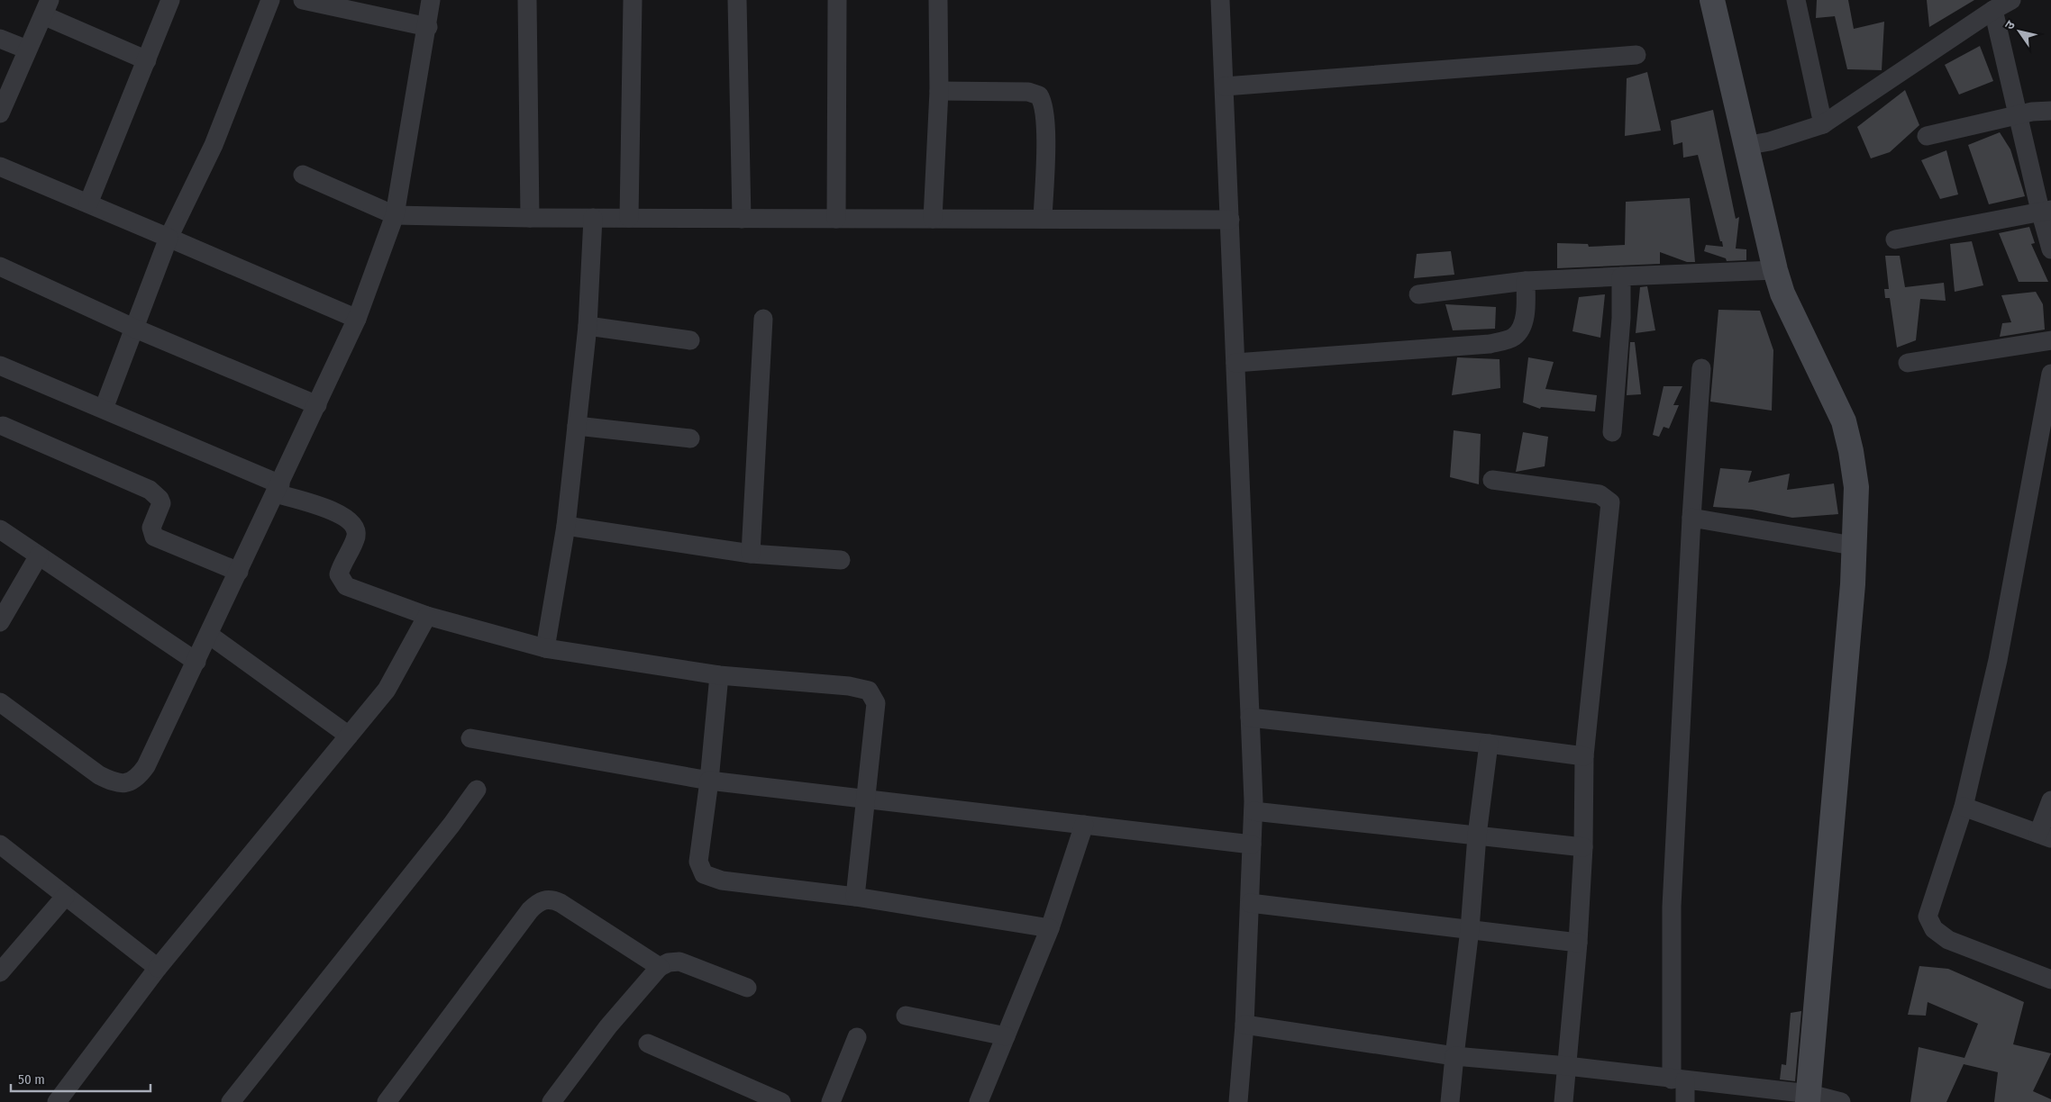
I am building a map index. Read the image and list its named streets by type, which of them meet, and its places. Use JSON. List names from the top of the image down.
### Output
{
  "scale_bar": "50 m",
  "north": "top left"
}
